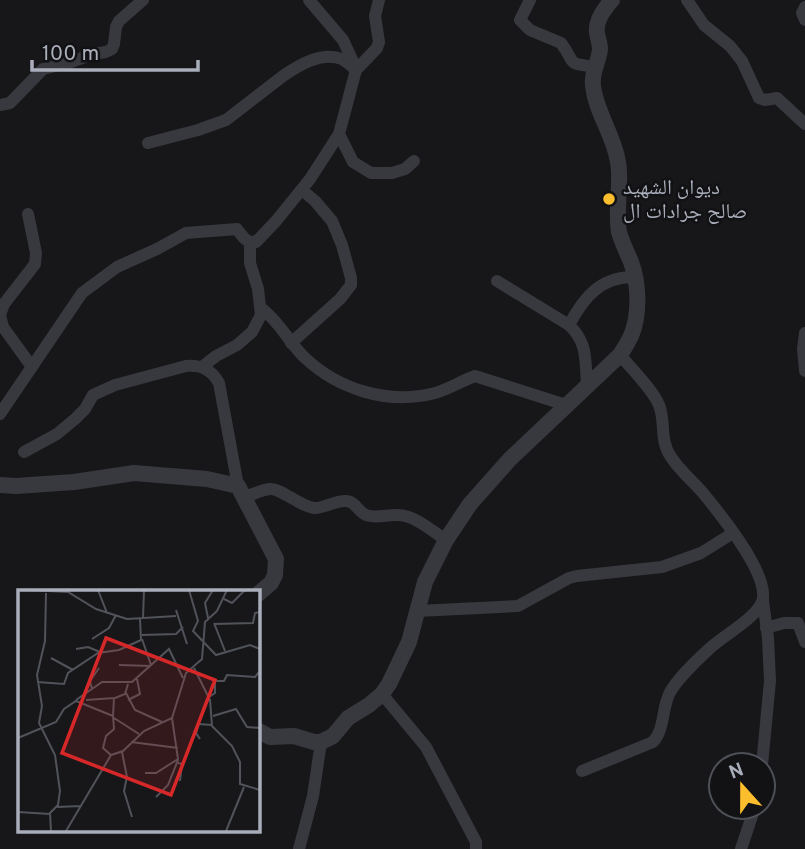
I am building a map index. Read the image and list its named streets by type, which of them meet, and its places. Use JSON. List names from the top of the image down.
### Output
{
  "places": ["ديوان الشهيد صالح جرادات ال"],
  "scale_bar": "100 m",
  "north": "top"
}
